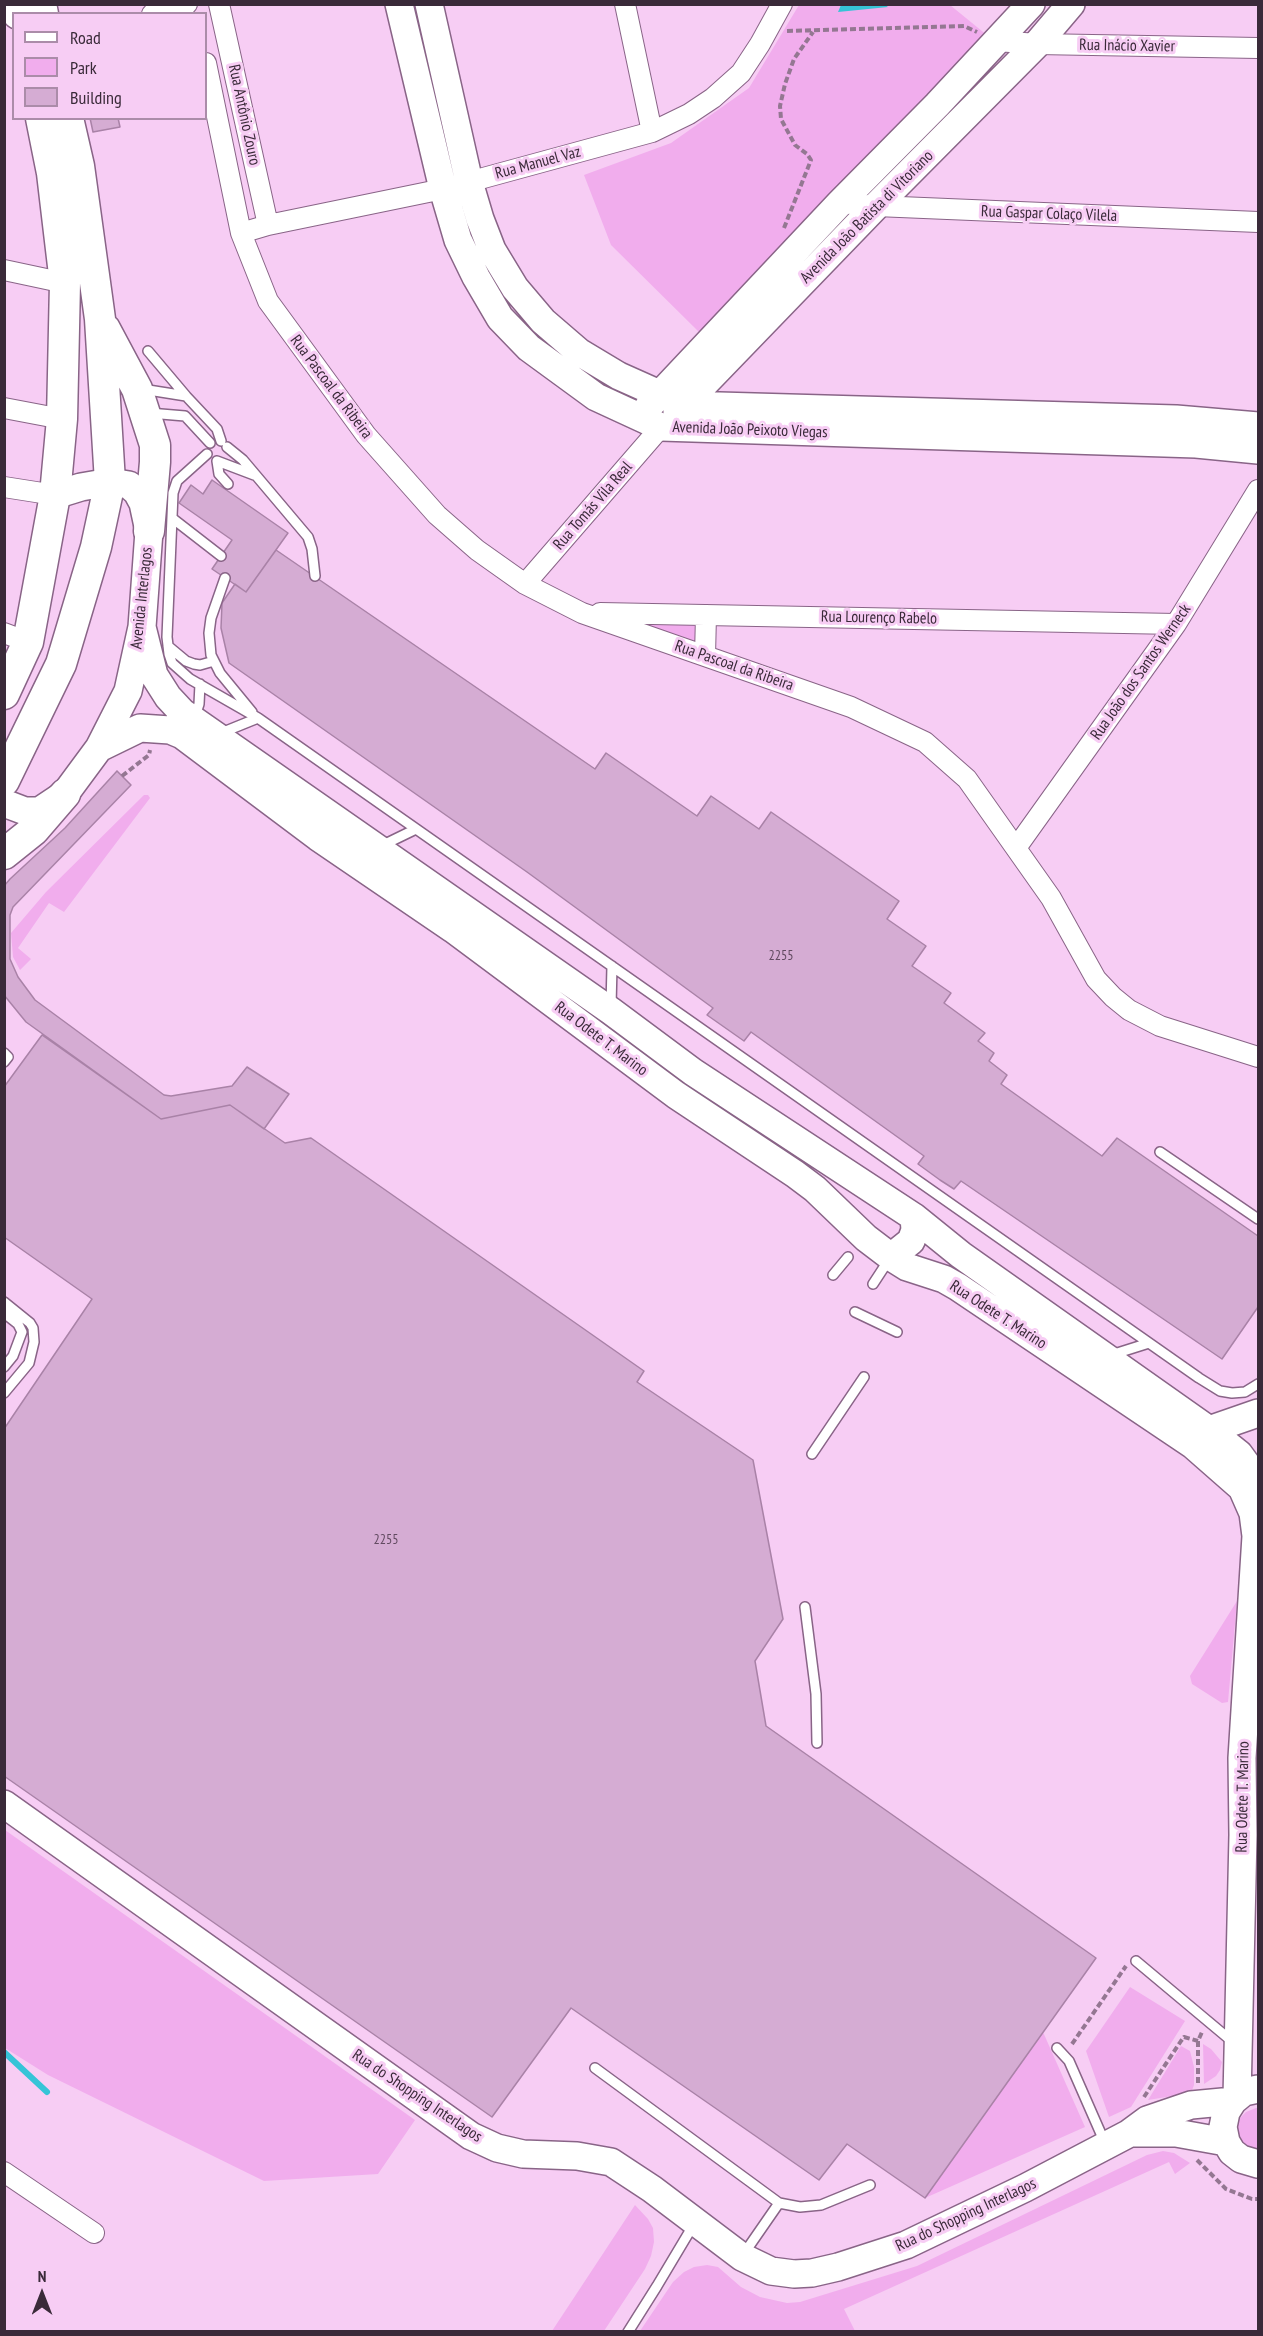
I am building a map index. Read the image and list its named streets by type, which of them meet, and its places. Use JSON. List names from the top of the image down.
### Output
{
  "streets": {
    "street": [
      "Rua Inácio Xavier",
      "Rua Antônio Zouro",
      "Rua Manuel Vaz",
      "Rua Gaspar Colaço Vilela",
      "Avenida João Batista di Vitoriano",
      "Rua Pascoal da Ribeira",
      "Avenida João Peixoto Viegas",
      "Rua Tomás Vila Real",
      "Avenida Interlagos",
      "Rua Lourenço Rabelo",
      "Rua João dos Santos Werneck",
      "Rua Odete T. Marino",
      "Rua do Shopping Interlagos"
    ]
  },
  "crossings": [
    ["Rua Inácio Xavier", "Avenida João Batista di Vitoriano"],
    ["Rua Antônio Zouro", "Rua Manuel Vaz"],
    ["Rua Antônio Zouro", "Rua Pascoal da Ribeira"],
    ["Rua Manuel Vaz", "Rua Pascoal da Ribeira"],
    ["Rua Manuel Vaz", "Avenida João Peixoto Viegas"],
    ["Rua Gaspar Colaço Vilela", "Avenida João Batista di Vitoriano"],
    ["Avenida João Batista di Vitoriano", "Avenida João Peixoto Viegas"],
    ["Avenida João Batista di Vitoriano", "Rua Tomás Vila Real"],
    ["Rua Pascoal da Ribeira", "Rua Tomás Vila Real"],
    ["Rua Pascoal da Ribeira", "Rua Lourenço Rabelo"],
    ["Rua Pascoal da Ribeira", "Rua João dos Santos Werneck"],
    ["Avenida João Peixoto Viegas", "Rua Tomás Vila Real"],
    ["Avenida Interlagos", "Rua Odete T. Marino"],
    ["Rua Lourenço Rabelo", "Rua João dos Santos Werneck"],
    ["Rua Odete T. Marino", "Rua do Shopping Interlagos"]
  ],
  "house_numbers": ["2255", "2255"],
  "legend": ["Road", "Park", "Building"],
  "north": "top"
}
